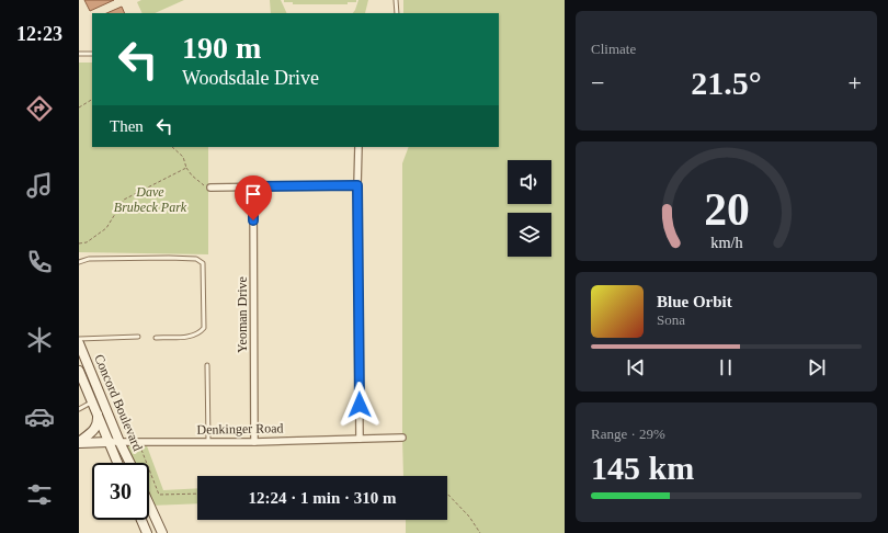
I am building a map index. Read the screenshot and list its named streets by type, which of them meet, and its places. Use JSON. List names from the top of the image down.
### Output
{
  "streets": {
    "street": ["Yeoman Drive", "Concord Boulevard", "Denkinger Road"]
  },
  "crossings": [
    ["Yeoman Drive", "Denkinger Road"],
    ["Concord Boulevard", "Denkinger Road"]
  ],
  "parks": ["Dave Brubeck Park"],
  "page": {
    "tabs": "12:23",
    "tile": [
      "Climate",
      ["Range · 29%", "145 km"]
    ],
    "turn": ["190 m", "Woodsdale Drive"],
    "heat": ["−", "21.5°", "+"],
    "then": "Then",
    "song": ["Blue Orbit", "Sona"],
    "limit": "30",
    "trip": "12:24 · 1 min · 310 m",
    "gauge": ["20", "km/h"]
  }
}
